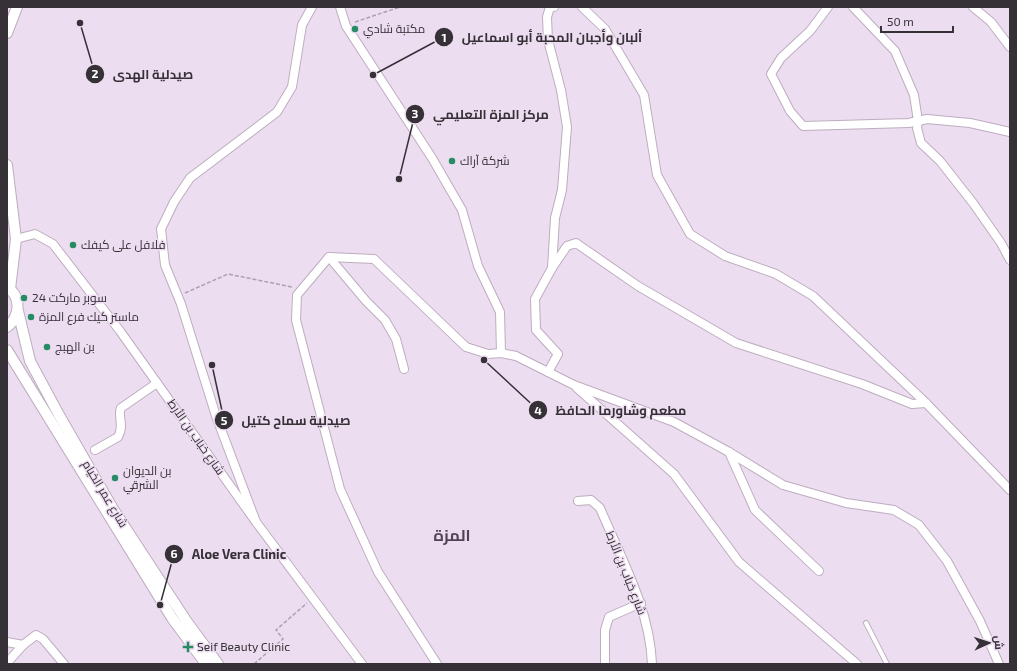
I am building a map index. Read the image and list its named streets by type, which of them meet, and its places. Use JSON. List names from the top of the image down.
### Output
{
  "streets": {
    "street": ["شارع خباب بن الأرط", "شارع عمر الخيام"]
  },
  "districts": ["المزة"],
  "places": {
    "other": [
      "صيدلية الهدى",
      "مكتبة شادي",
      "ألبان وأجبان المحبة أبو اسماعيل",
      "شركة آراك",
      "مركز المزة التعليمي",
      "فلافل على كيفك",
      "سوبر ماركت 24",
      "ماستر كيك فرع المزة",
      "بن الهبج",
      "مطعم وشاورما الحافظ",
      "صيدلية سماح كتيل",
      "بن الديوان الشرقي",
      "Aloe Vera Clinic"
    ],
    "health": ["Seif Beauty Clinic"]
  },
  "scale_bar": "50 m",
  "north": "right"
}
